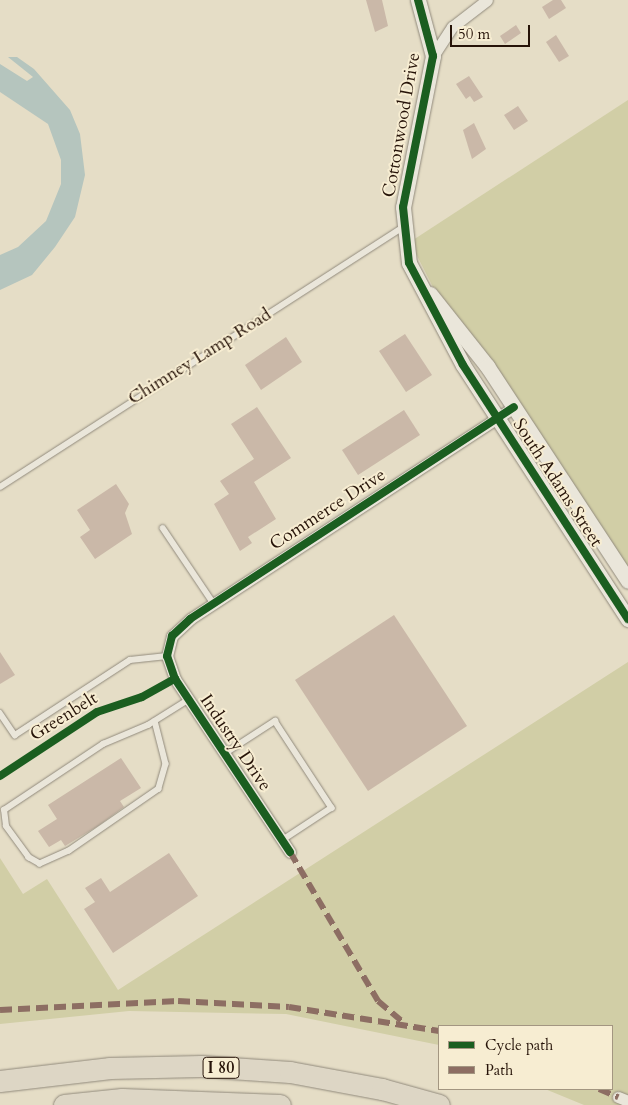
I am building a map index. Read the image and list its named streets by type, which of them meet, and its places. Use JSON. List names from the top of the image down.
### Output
{
  "streets": {
    "highway": ["I 80"],
    "street": [
      "Cottonwood Drive",
      "South Adams Street",
      "Commerce Drive",
      "Industry Drive"
    ],
    "lane": ["Chimney Lamp Road"],
    "cycle path": ["Greenbelt"]
  },
  "crossings": [
    ["Cottonwood Drive", "Chimney Lamp Road"],
    ["Cottonwood Drive", "South Adams Street"],
    ["Chimney Lamp Road", "South Adams Street"],
    ["South Adams Street", "Commerce Drive"],
    ["Commerce Drive", "Industry Drive"]
  ],
  "legend": ["Cycle path", "Path"],
  "scale_bar": "50 m"
}
